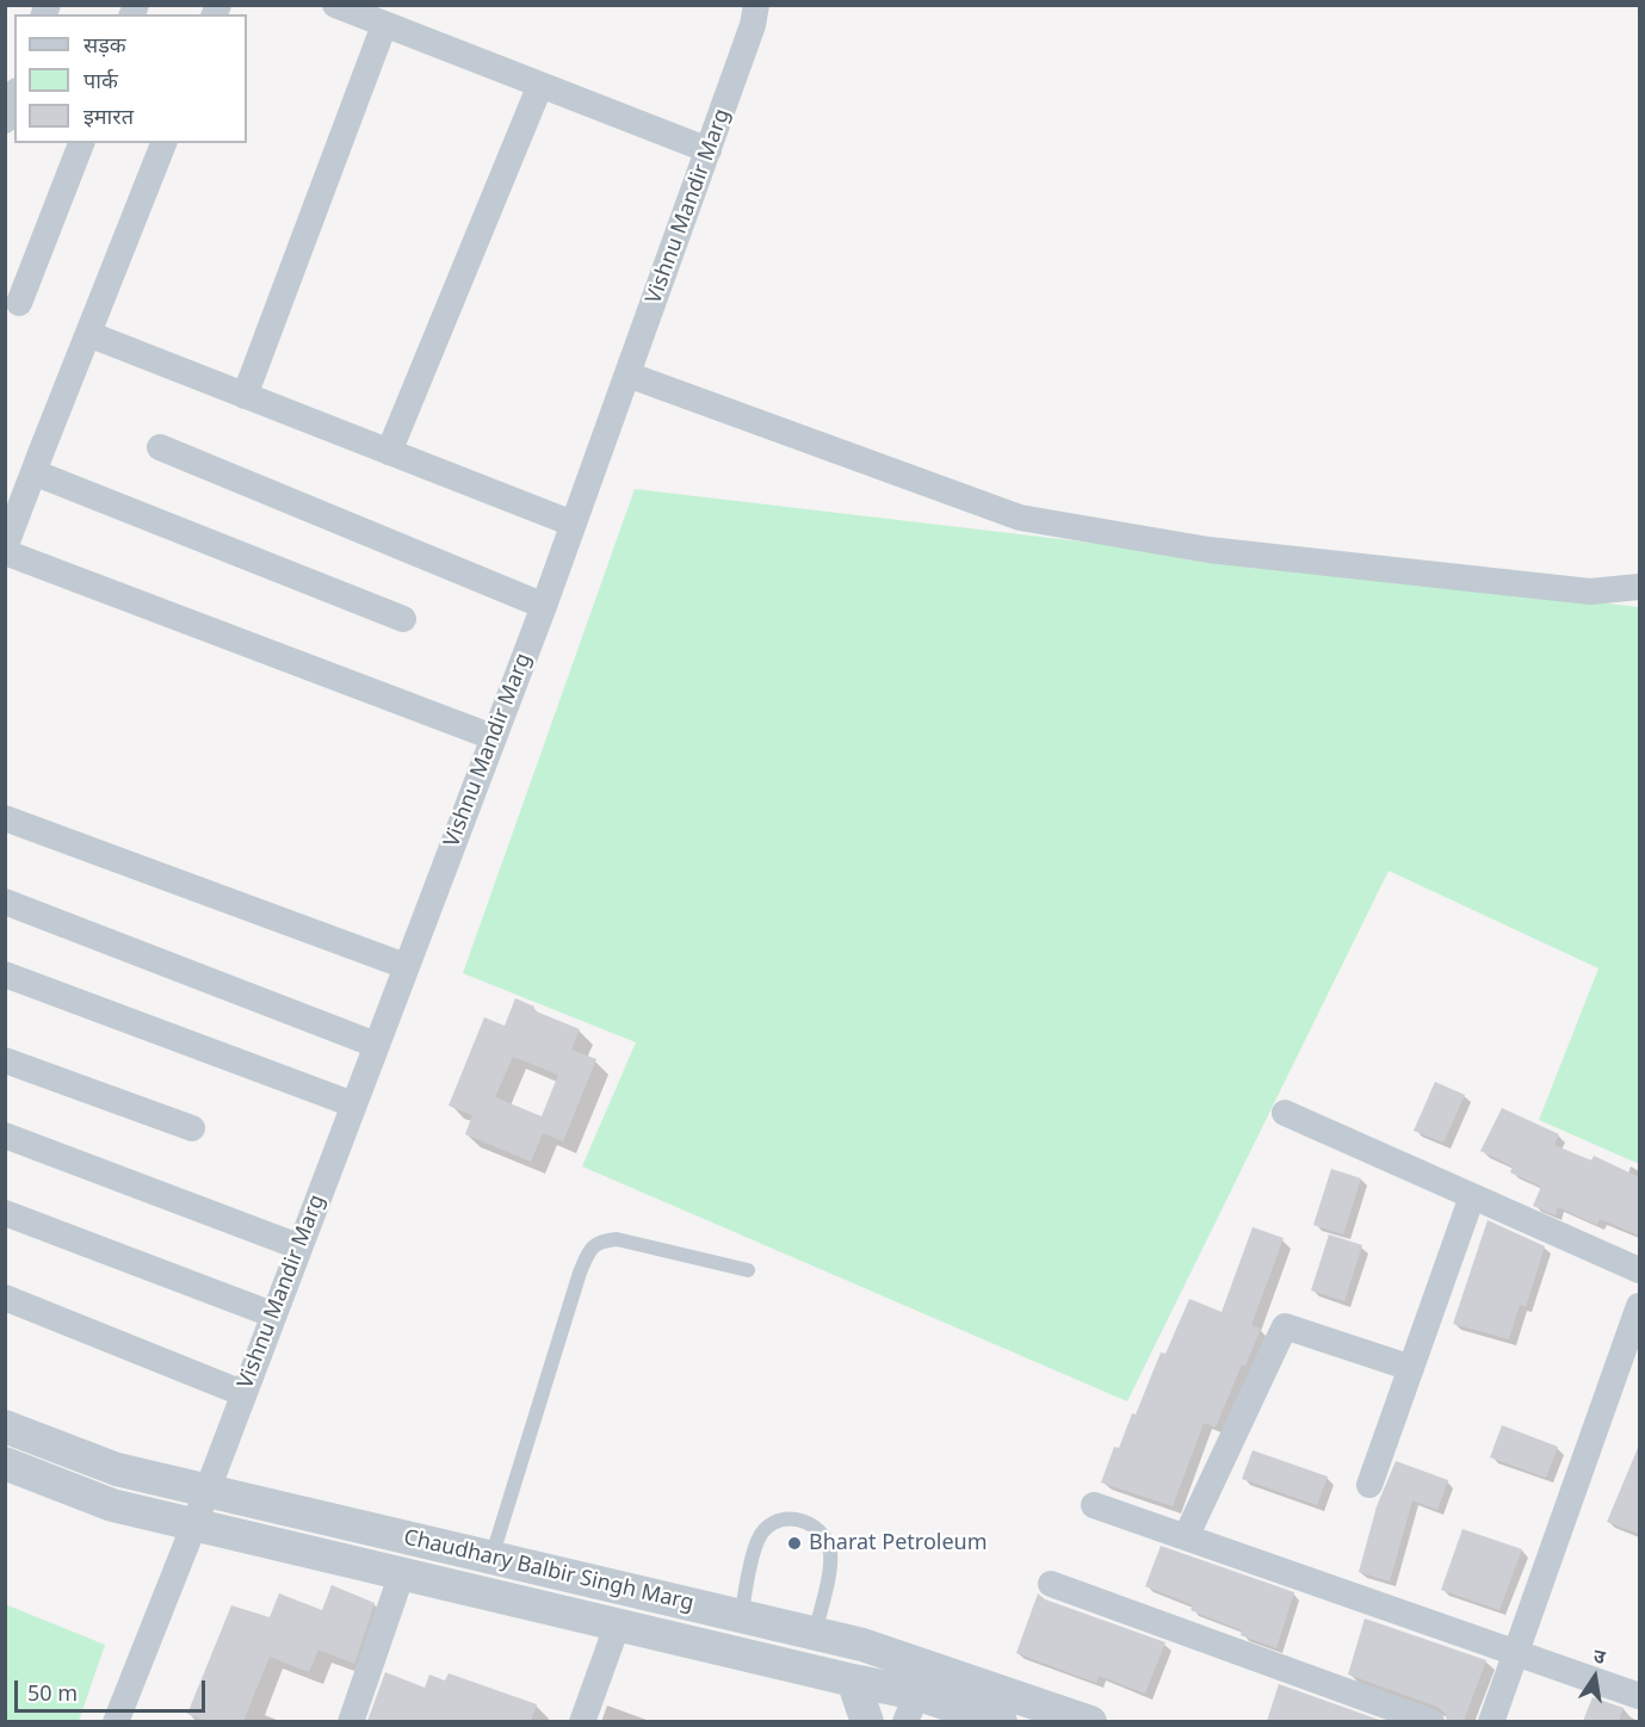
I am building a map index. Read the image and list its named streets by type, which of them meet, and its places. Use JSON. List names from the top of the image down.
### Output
{
  "streets": {
    "street": ["Vishnu Mandir Marg", "Chaudhary Balbir Singh Marg"]
  },
  "crossings": [
    ["Vishnu Mandir Marg", "Chaudhary Balbir Singh Marg"]
  ],
  "places": ["Bharat Petroleum"],
  "legend": ["सड़क", "पार्क", "इमारत"],
  "scale_bar": "50 m",
  "north": "top"
}
